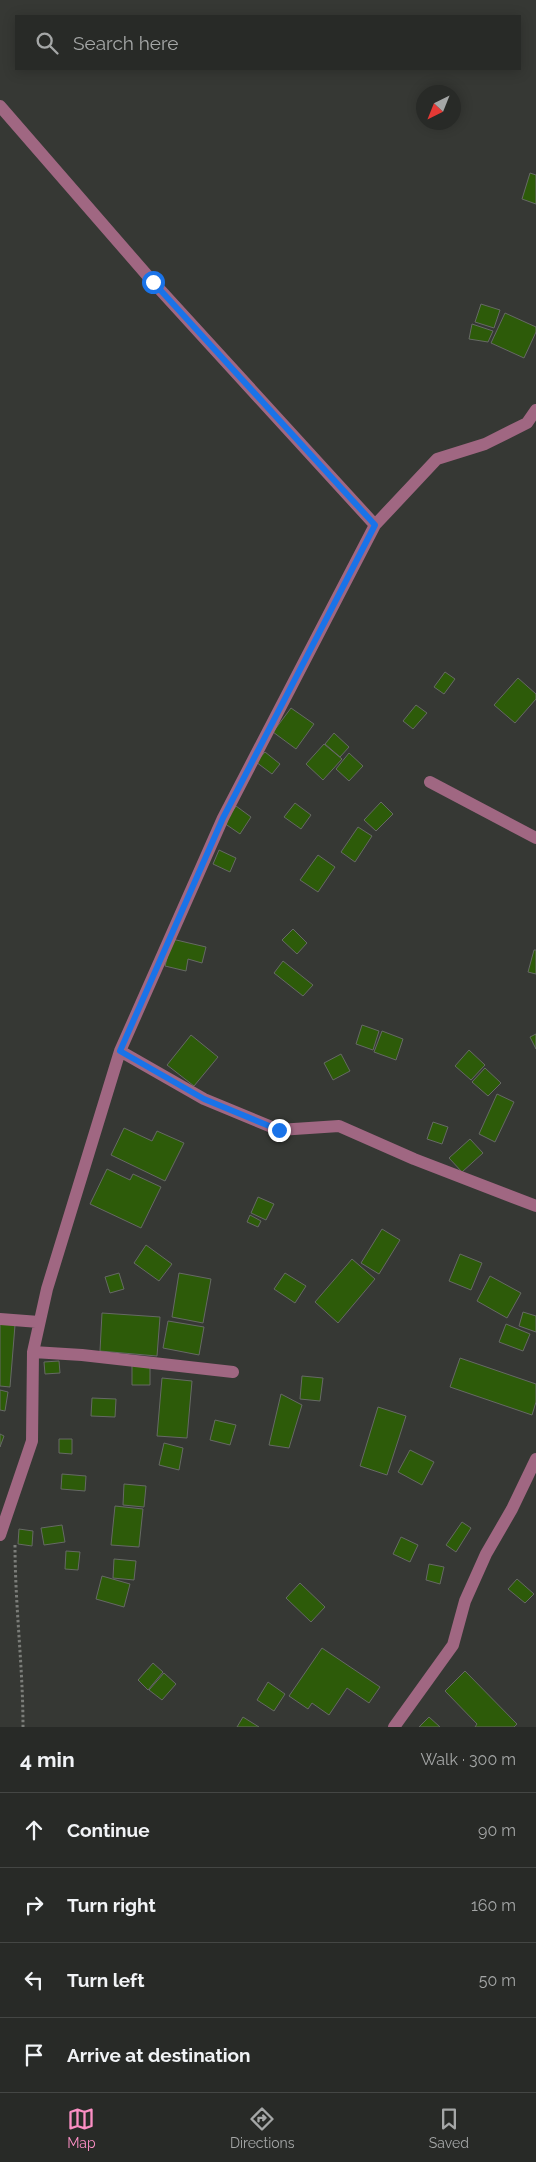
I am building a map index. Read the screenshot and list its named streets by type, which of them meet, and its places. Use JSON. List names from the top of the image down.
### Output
{
  "north": "bottom left",
  "page": {
    "search": "Search here",
    "heading": ["4 min", "Walk · 300 m"],
    "list": [
      ["Continue", "90 m"],
      ["Turn right", "160 m"],
      ["Turn left", "50 m"],
      "Arrive at destination"
    ],
    "nav": ["Map", "Directions", "Saved"]
  }
}
